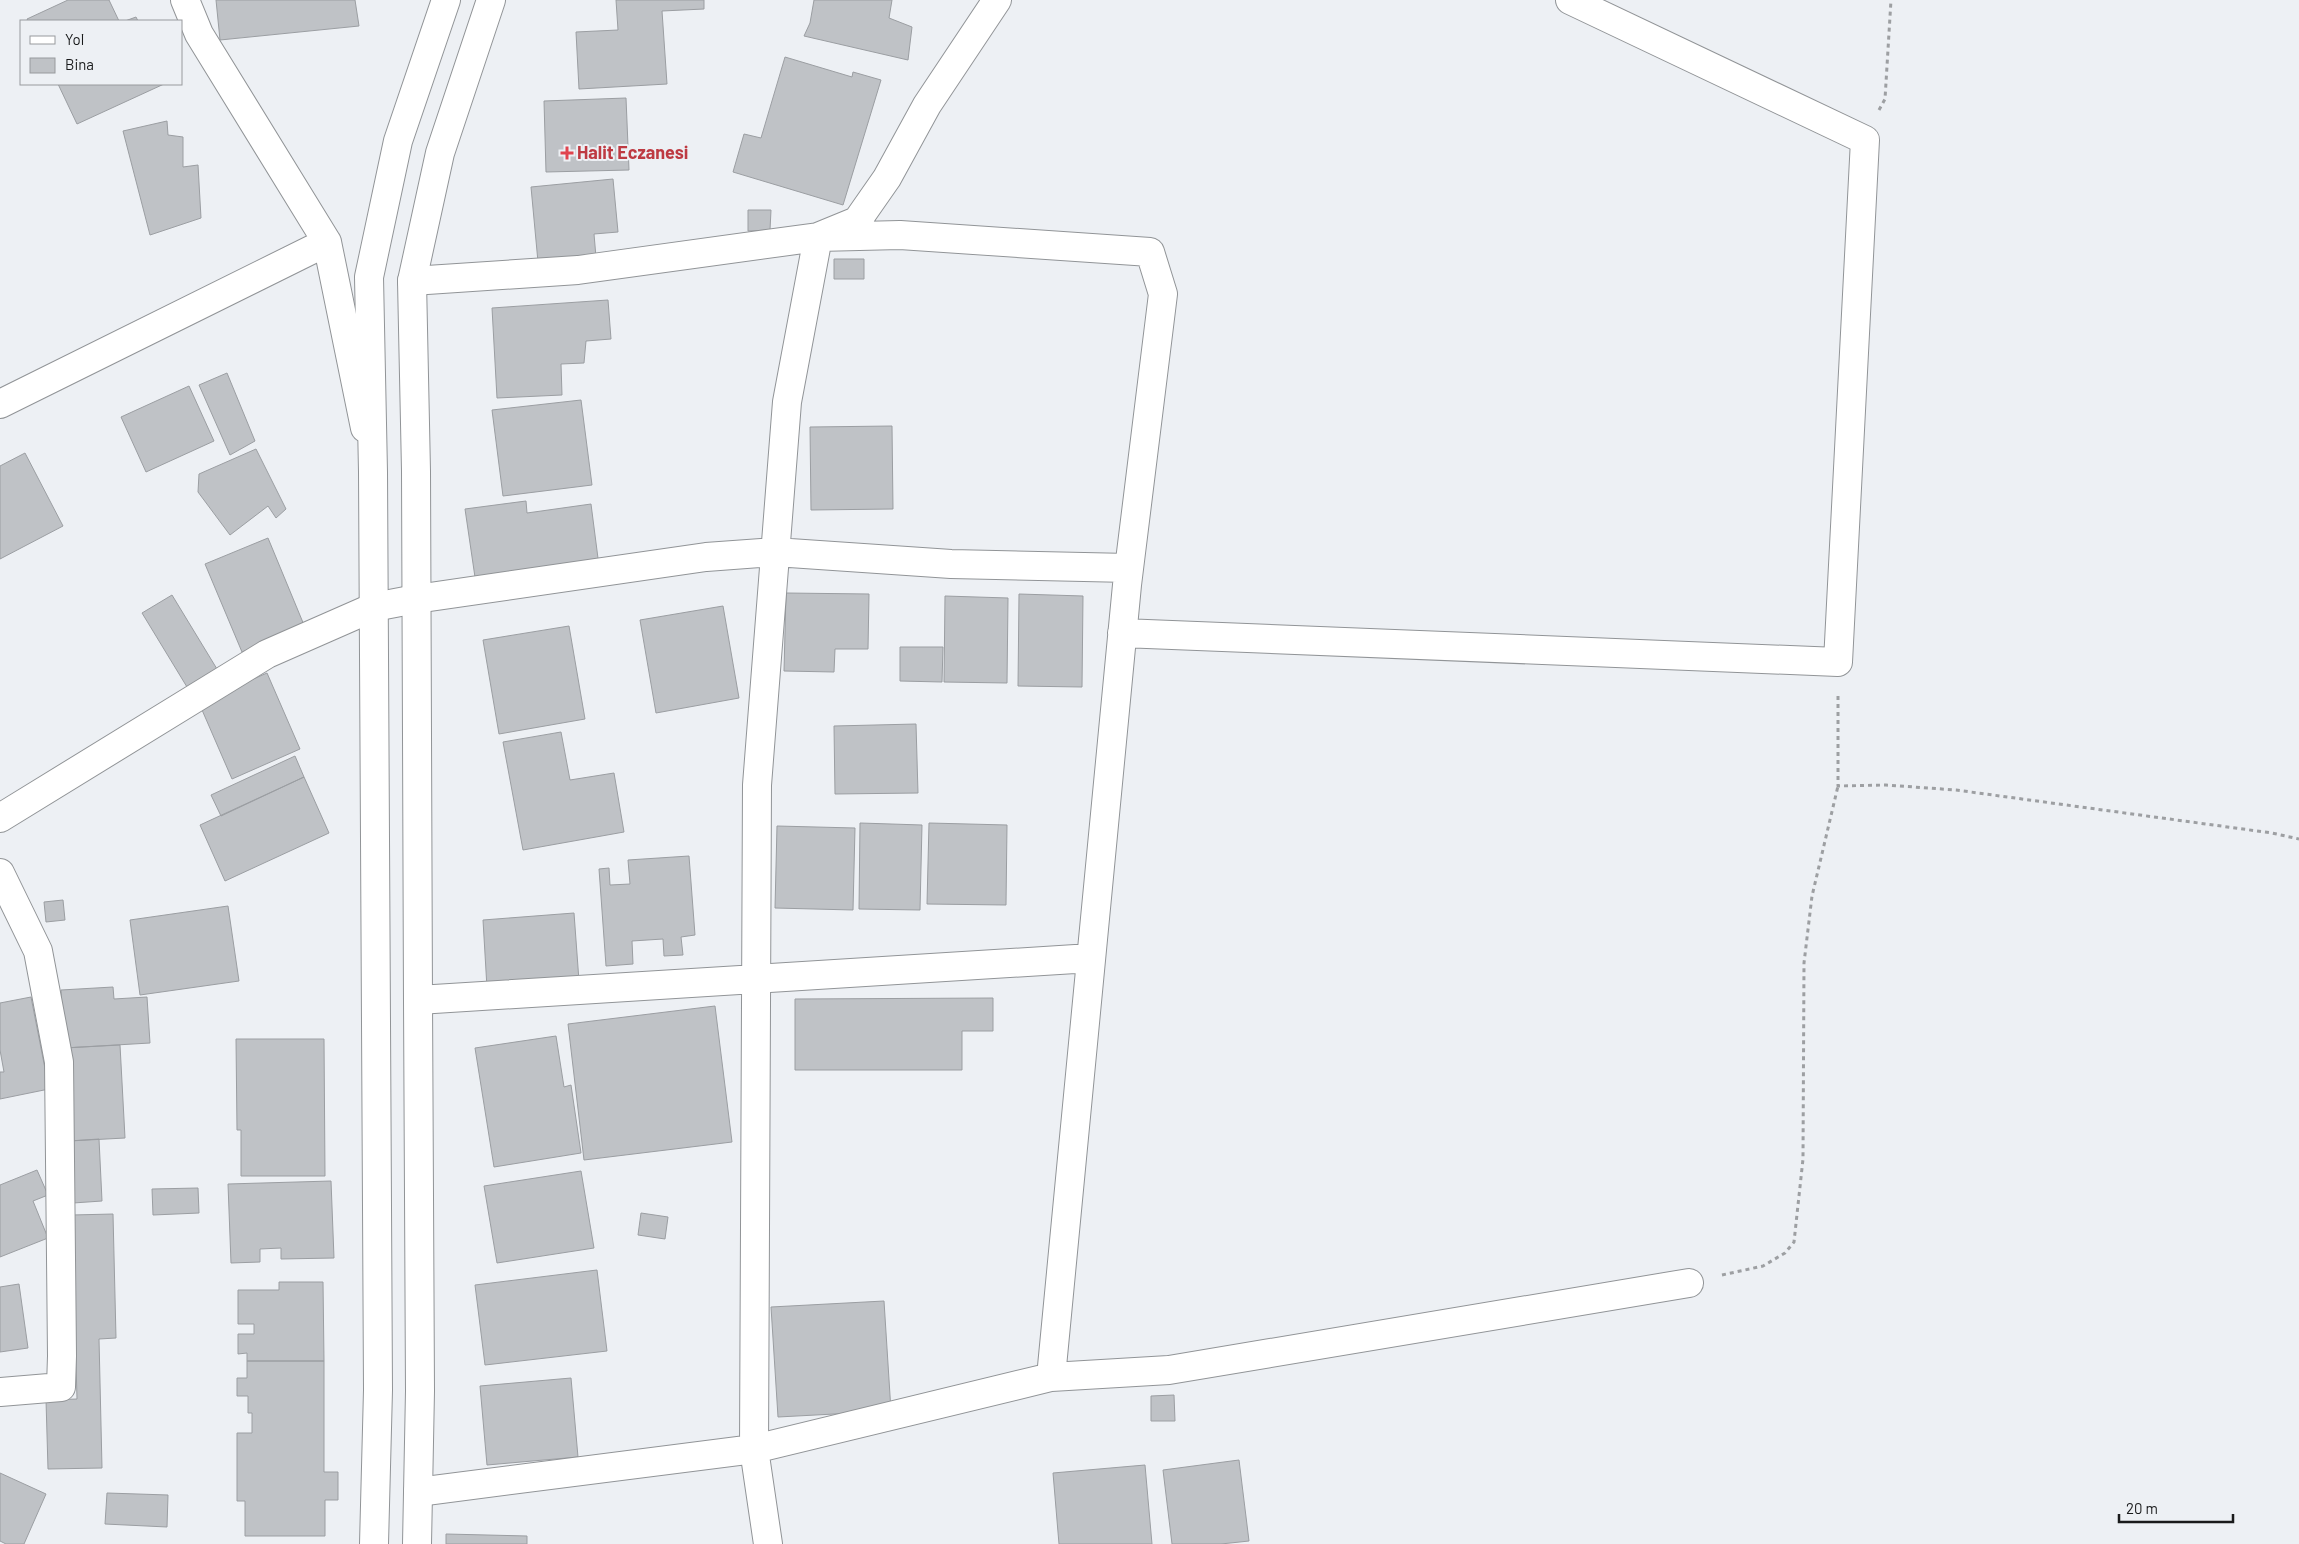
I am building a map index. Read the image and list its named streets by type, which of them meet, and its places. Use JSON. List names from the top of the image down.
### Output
{
  "places": {
    "health": ["Halit Eczanesi"]
  },
  "legend": ["Yol", "Bina"],
  "scale_bar": "20 m"
}
